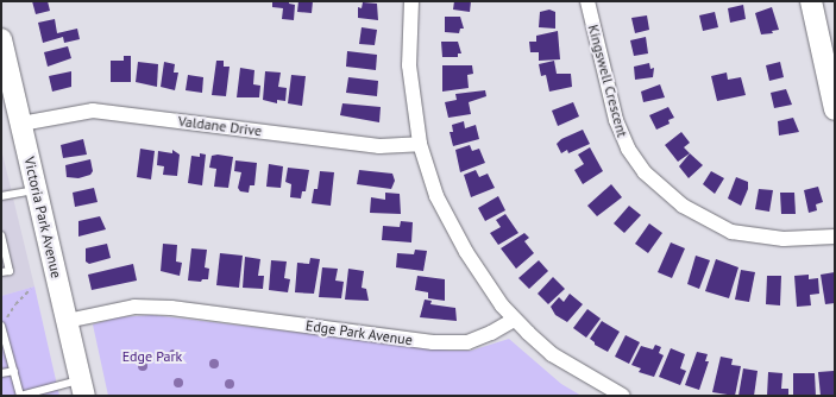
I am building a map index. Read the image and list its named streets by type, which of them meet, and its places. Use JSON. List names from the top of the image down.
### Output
{
  "streets": {
    "main road": ["Victoria Park Avenue"],
    "street": ["Kingswell Crescent", "Valdane Drive", "Edge Park Avenue"]
  },
  "crossings": [
    ["Valdane Drive", "Victoria Park Avenue"],
    ["Victoria Park Avenue", "Edge Park Avenue"]
  ],
  "parks": ["Edge Park"]
}
